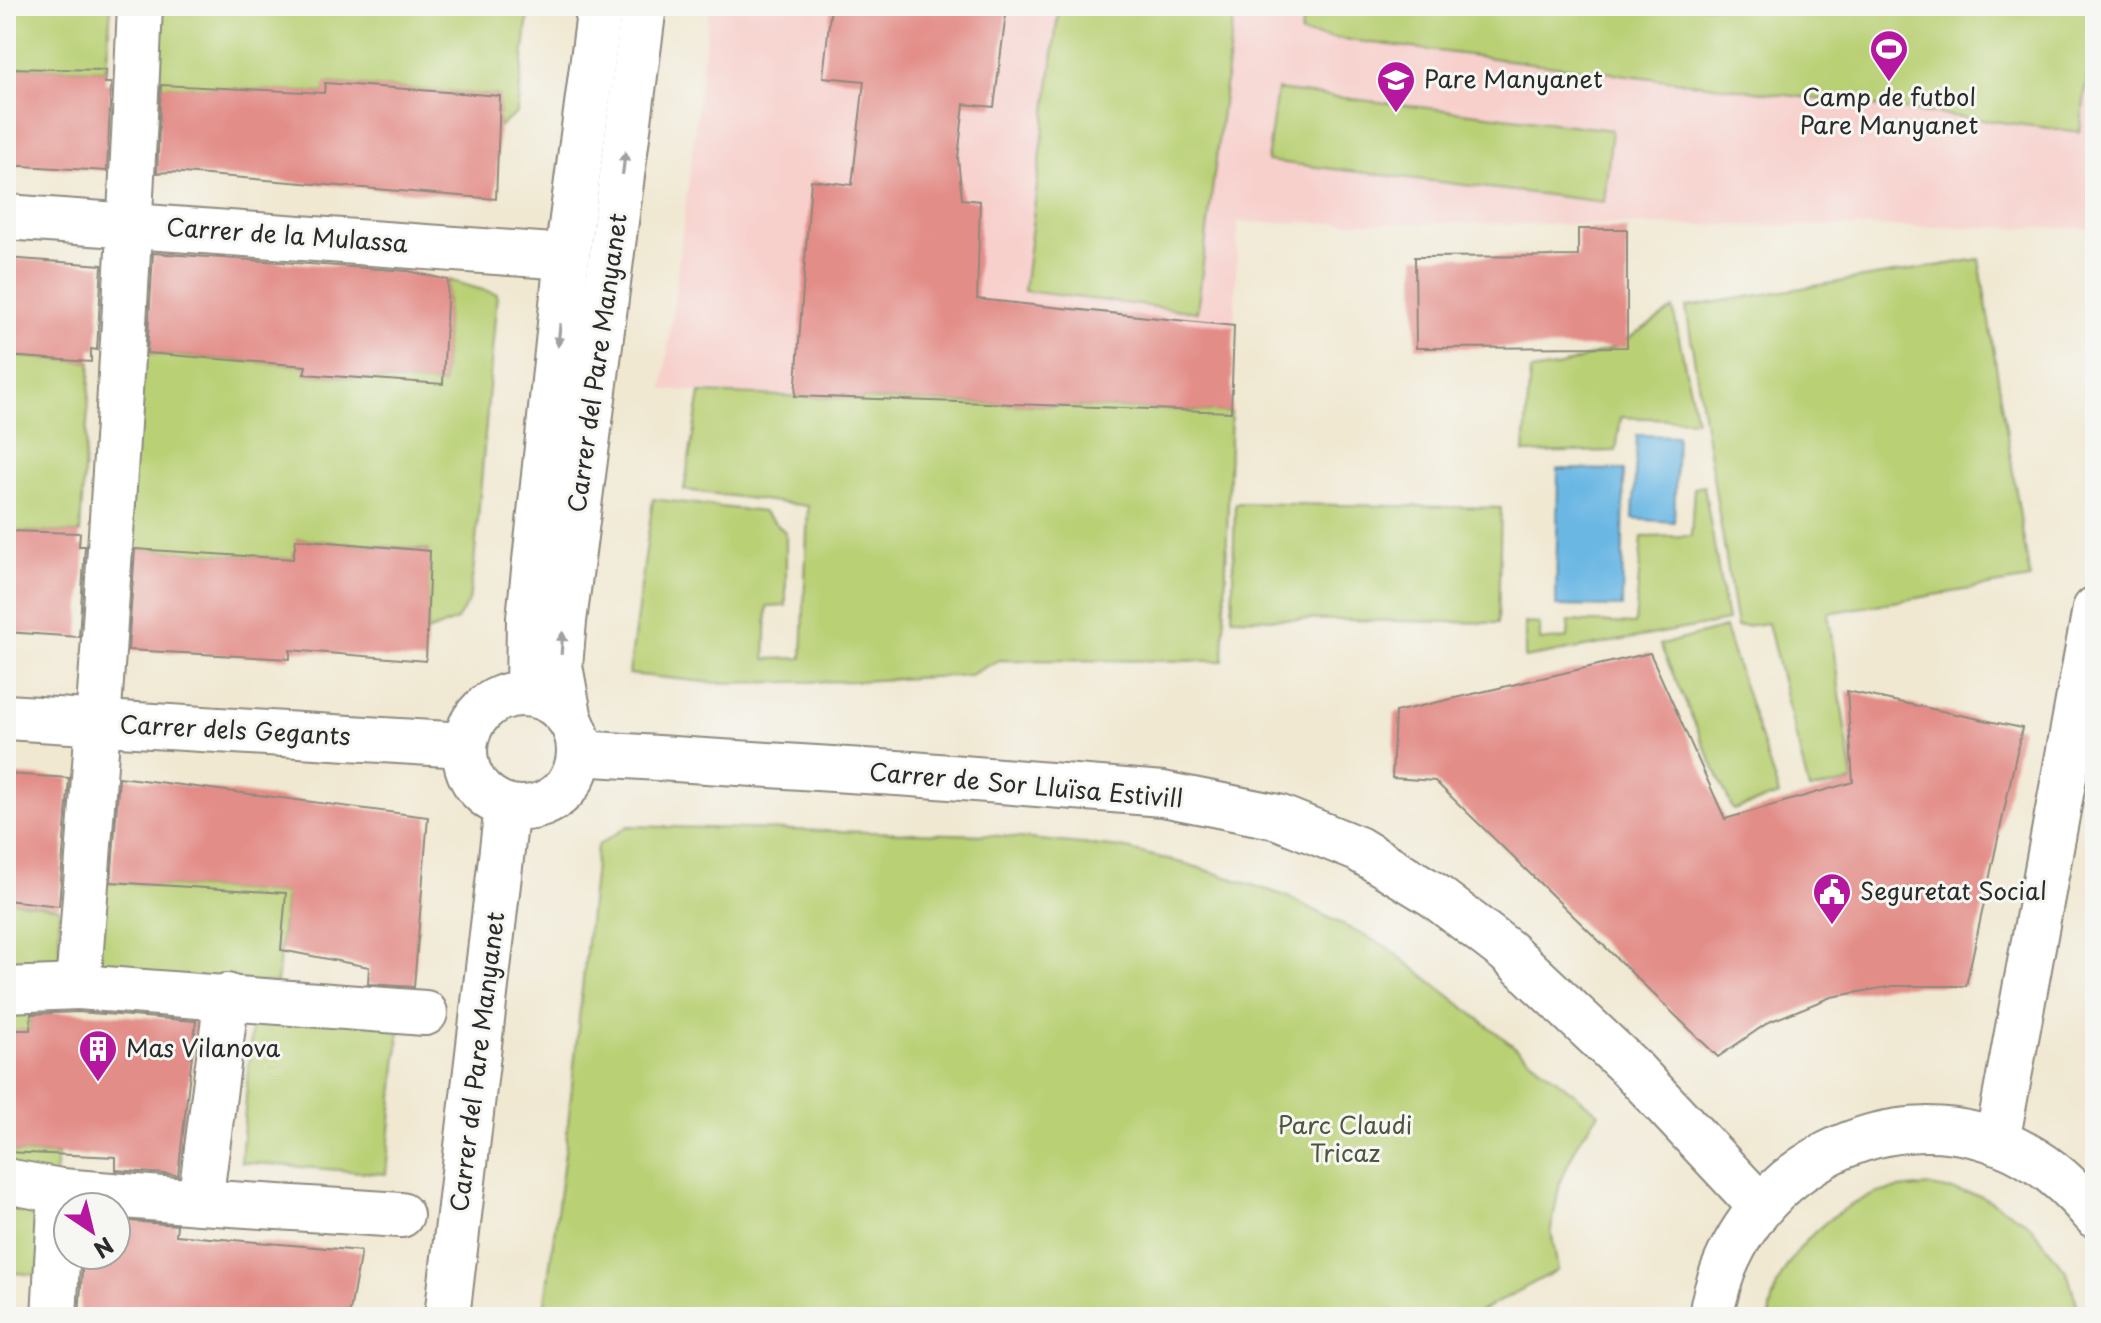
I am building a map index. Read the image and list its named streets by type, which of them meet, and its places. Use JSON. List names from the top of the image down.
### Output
{
  "streets": {
    "street": [
      "Carrer de la Mulassa",
      "Carrer del Pare Manyanet",
      "Carrer dels Gegants",
      "Carrer de Sor Lluïsa Estivill"
    ]
  },
  "crossings": [
    ["Carrer de la Mulassa", "Carrer del Pare Manyanet"],
    ["Carrer del Pare Manyanet", "Carrer dels Gegants"],
    ["Carrer del Pare Manyanet", "Carrer de Sor Lluïsa Estivill"],
    ["Carrer dels Gegants", "Carrer de Sor Lluïsa Estivill"]
  ],
  "parks": ["Parc Claudi Tricaz"],
  "places": {
    "sports": ["Camp de futbol Pare Manyanet"],
    "school or university": ["Pare Manyanet"],
    "public building": ["Seguretat Social"],
    "building": ["Mas Vilanova"]
  },
  "north": "bottom right"
}
